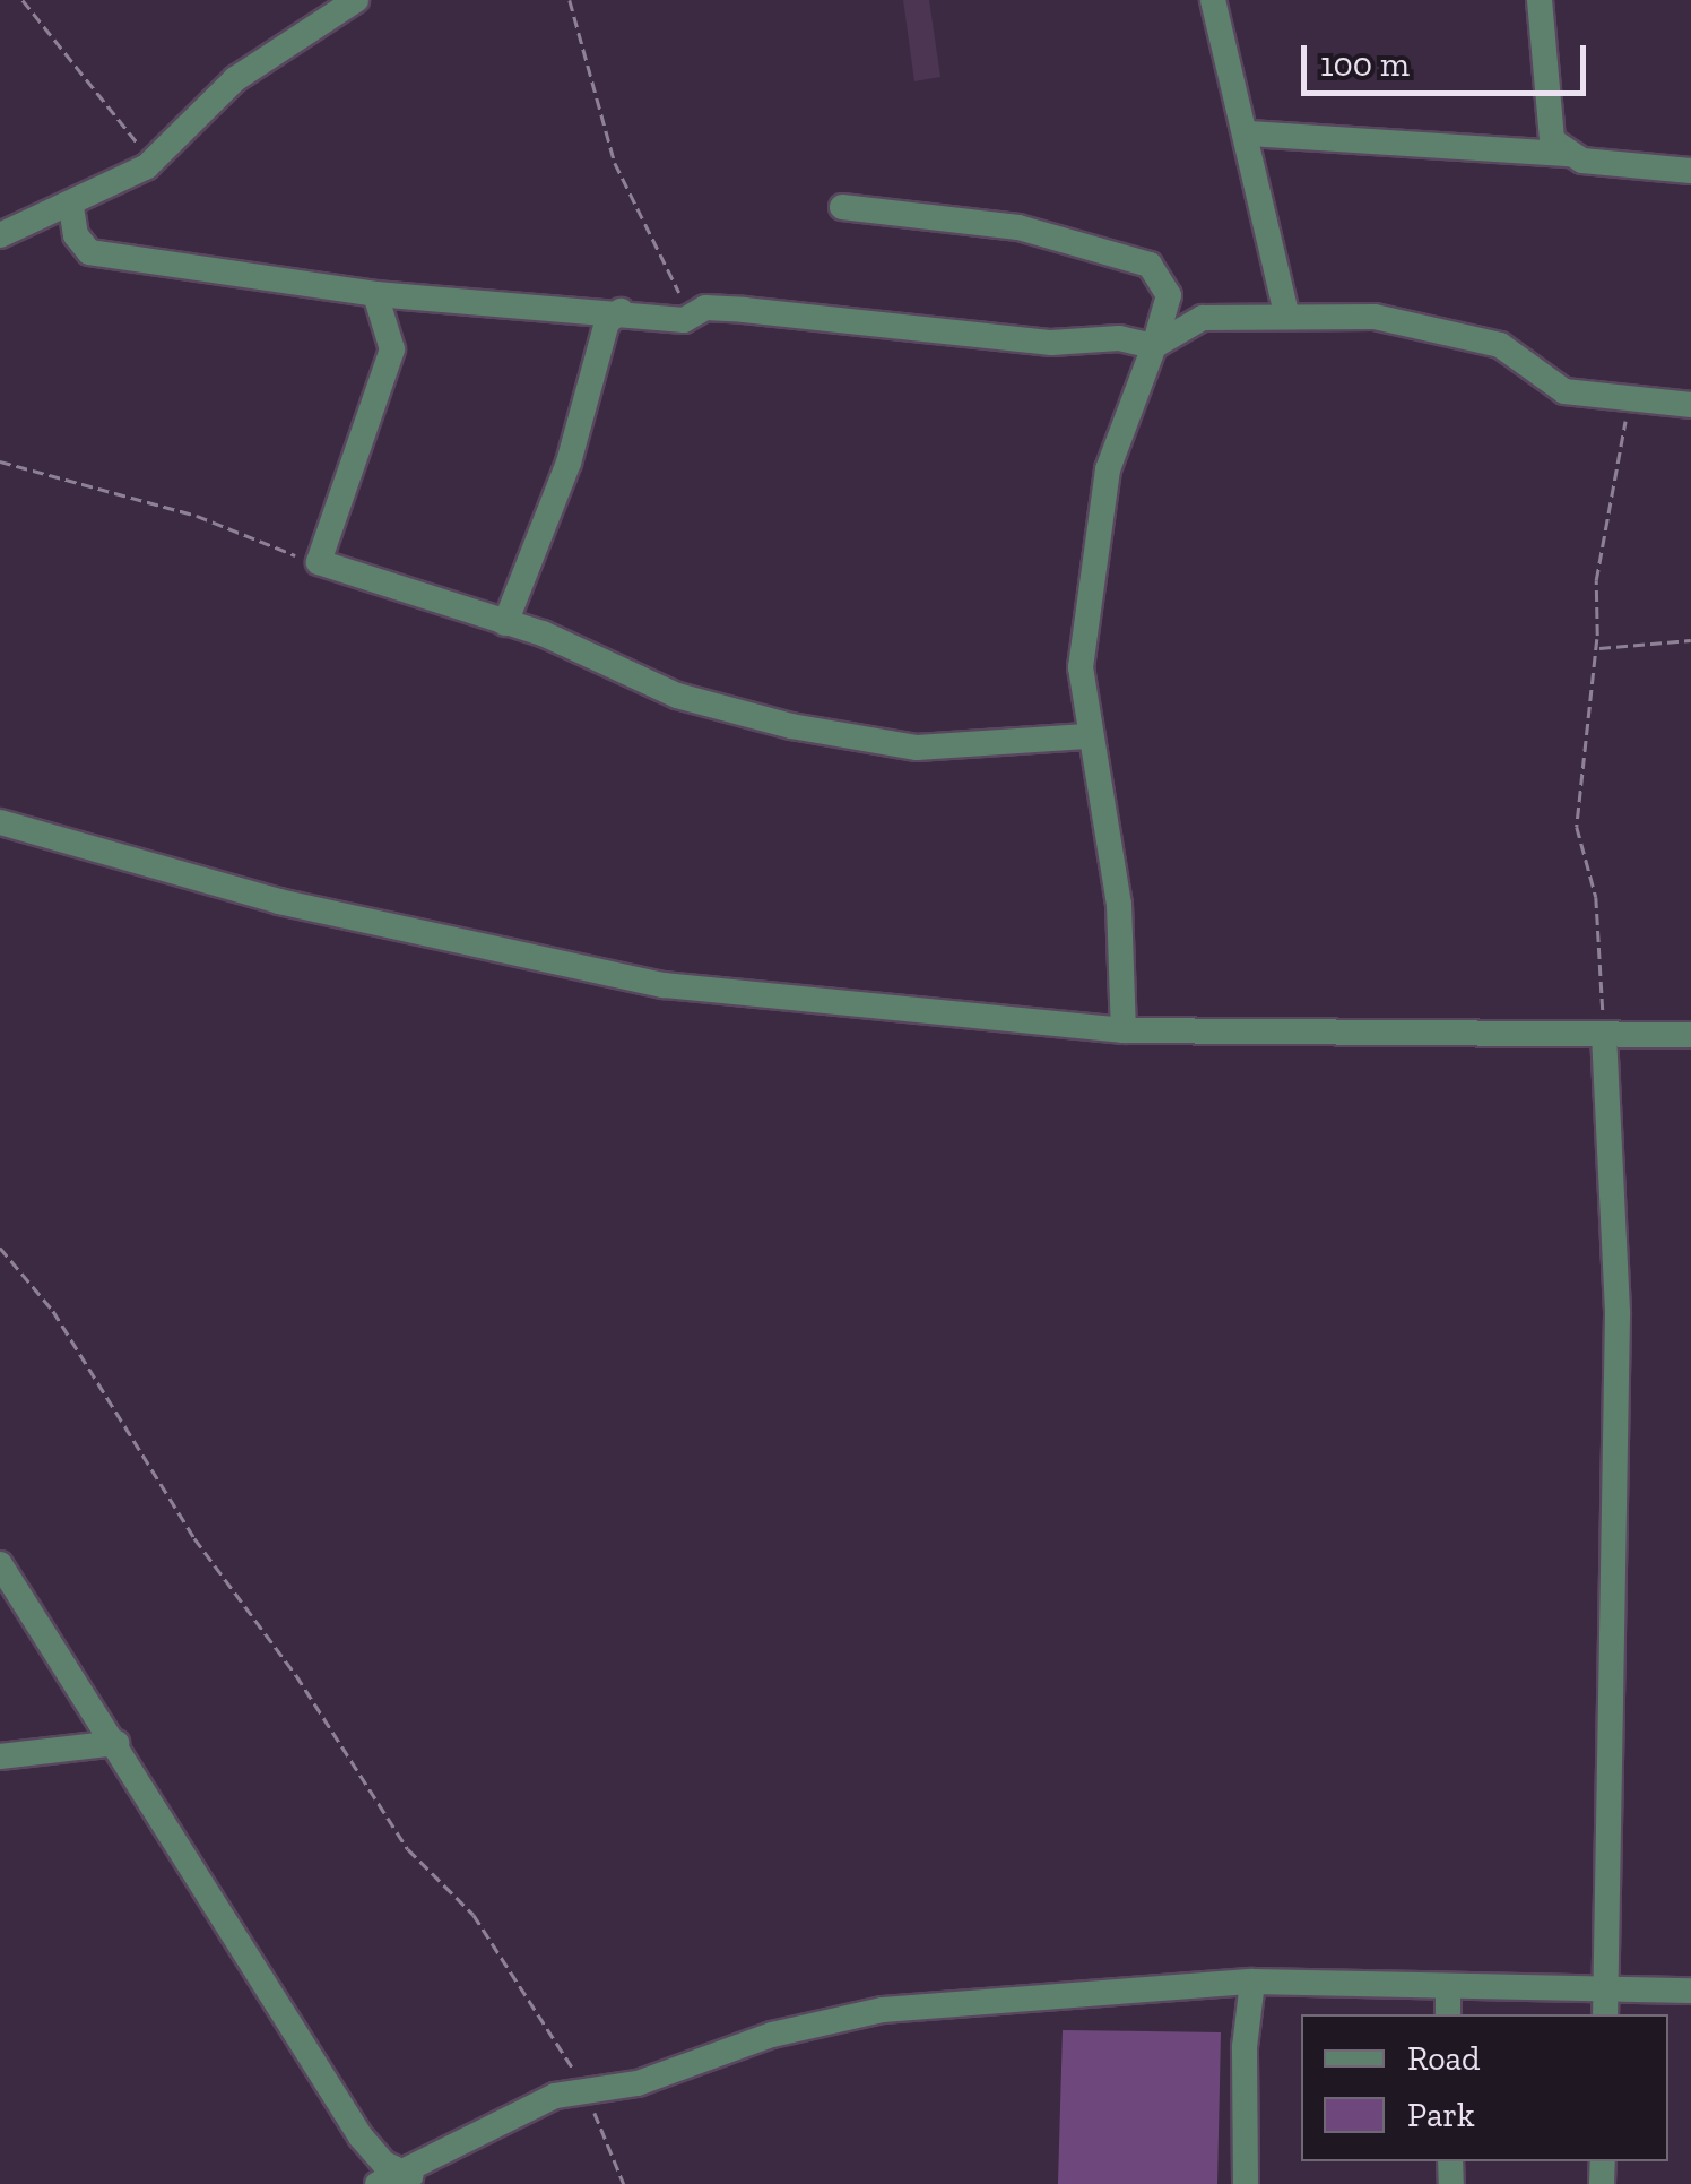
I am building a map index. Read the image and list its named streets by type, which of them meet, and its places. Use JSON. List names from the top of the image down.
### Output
{
  "legend": ["Road", "Park"],
  "scale_bar": "100 m"
}
